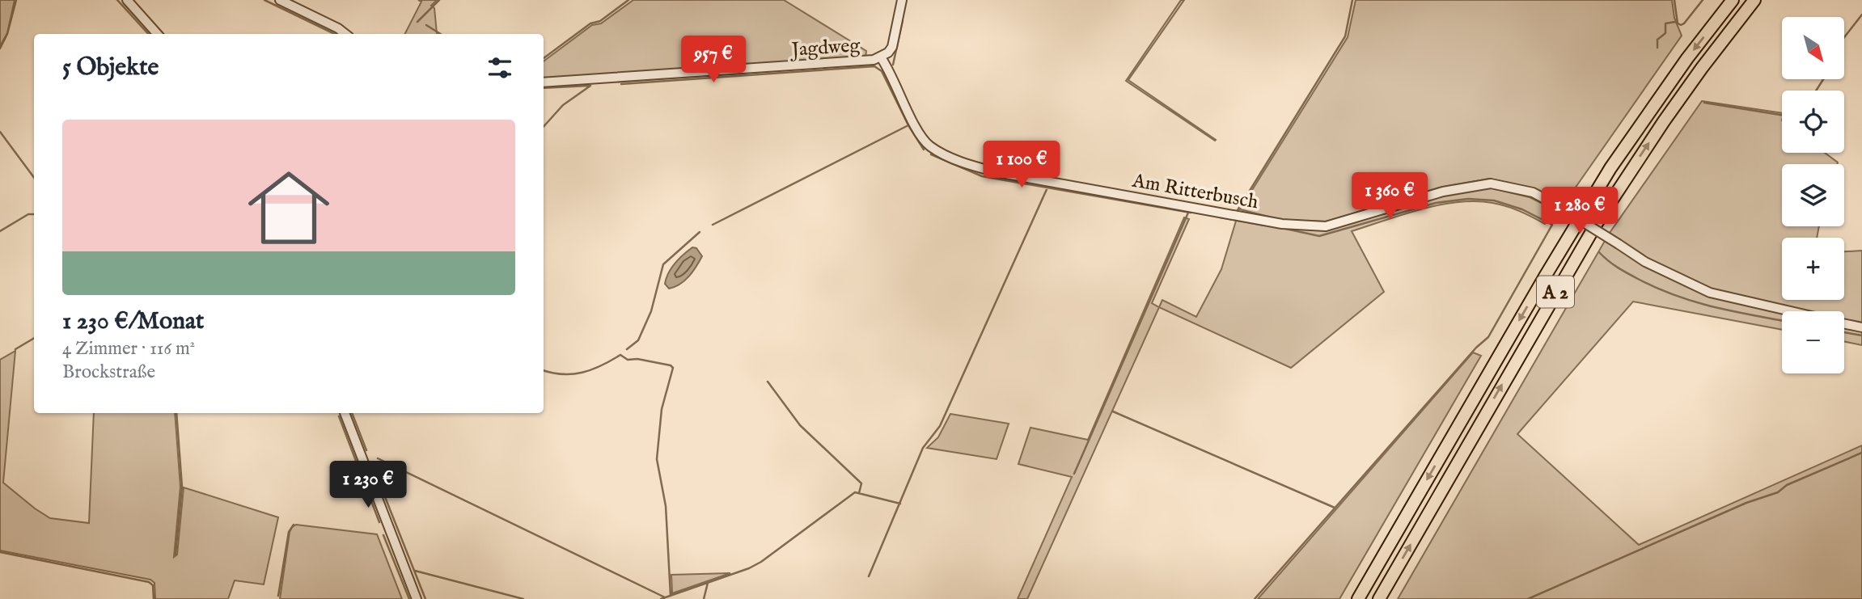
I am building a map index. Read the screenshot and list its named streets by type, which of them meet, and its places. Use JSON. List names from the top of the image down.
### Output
{
  "streets": {
    "highway": ["A 2"],
    "street": ["Jagdweg", "Am Ritterbusch"]
  },
  "crossings": [
    ["Jagdweg", "Am Ritterbusch"]
  ],
  "north": "bottom right",
  "page": {
    "map_buttons": ["+", "−"],
    "heading": "5 Objekte",
    "price": [
      "957 €",
      "1 100 €",
      "1 360 €",
      "1 280 €",
      "1 230 €"
    ],
    "list": [
      {
        "name": "1 230 €/Monat",
        "note": "4 Zimmer · 116 m² · Brockstraße"
      }
    ]
  }
}
